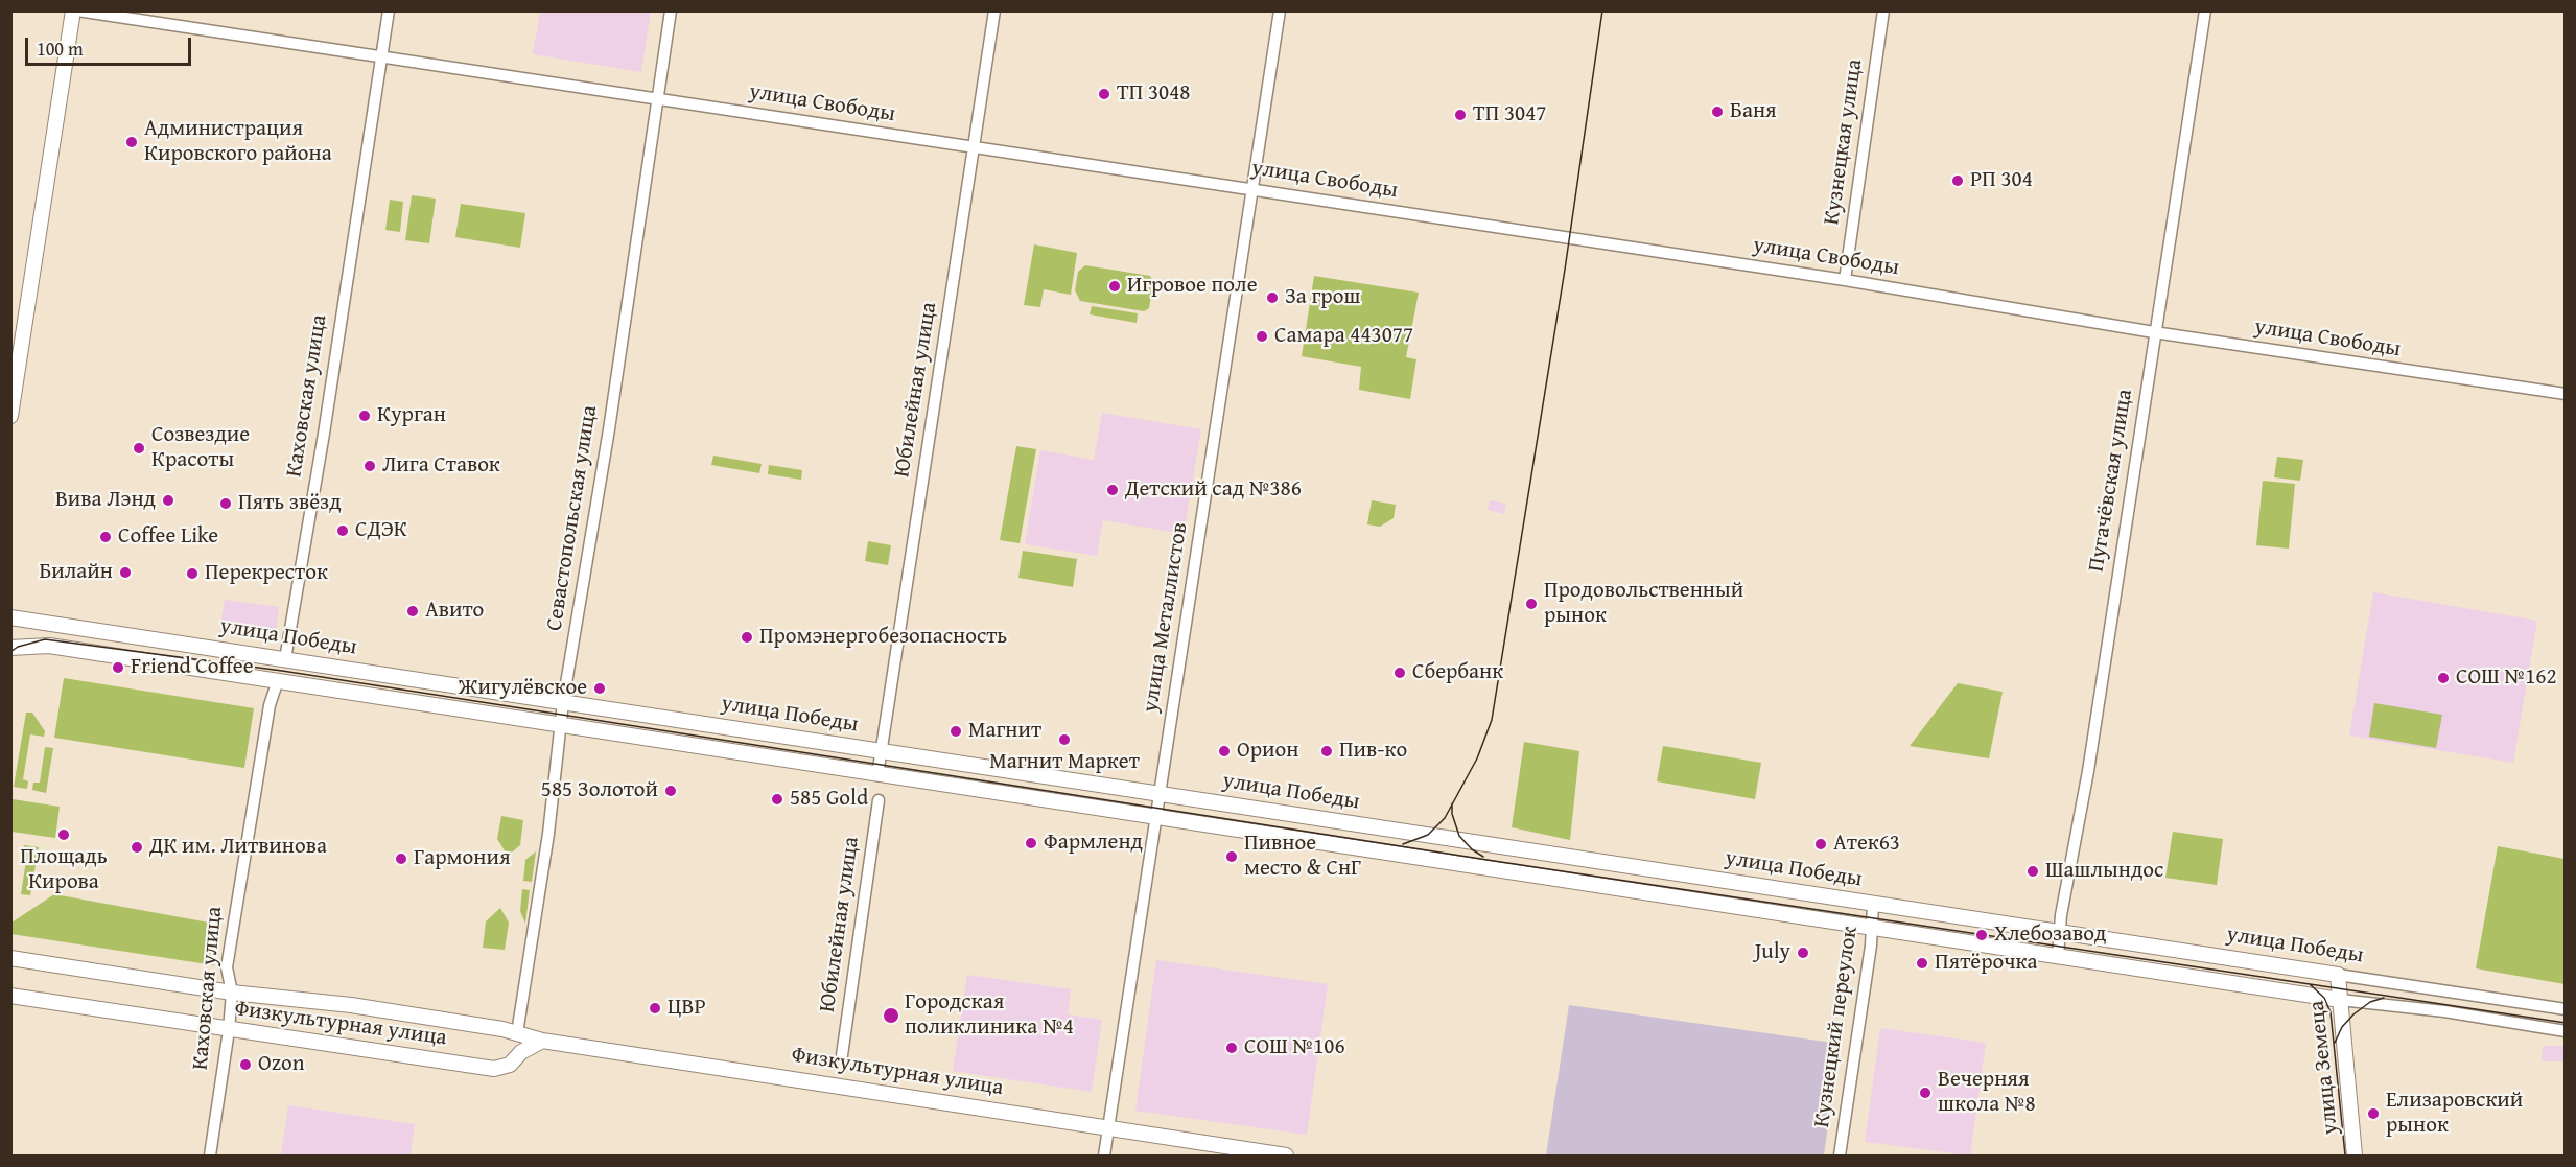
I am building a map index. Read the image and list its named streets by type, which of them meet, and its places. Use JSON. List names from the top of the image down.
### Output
{
  "streets": {
    "main road": [
      "Каховская улица",
      "улица Победы",
      "Физкультурная улица",
      "улица Земеца"
    ],
    "street": [
      "улица Свободы",
      "Кузнецкая улица",
      "Юбилейная улица",
      "Пугачёвская улица",
      "Севастопольская улица",
      "улица Металлистов",
      "Кузнецкий переулок"
    ]
  },
  "crossings": [
    ["улица Свободы", "Кузнецкая улица"],
    ["улица Свободы", "Юбилейная улица"],
    ["улица Свободы", "Каховская улица"],
    ["улица Свободы", "Пугачёвская улица"],
    ["улица Свободы", "Севастопольская улица"],
    ["улица Свободы", "улица Металлистов"],
    ["Юбилейная улица", "улица Победы"],
    ["Каховская улица", "улица Победы"],
    ["Каховская улица", "Физкультурная улица"],
    ["Пугачёвская улица", "улица Победы"],
    ["Севастопольская улица", "улица Победы"],
    ["Севастопольская улица", "Физкультурная улица"],
    ["улица Металлистов", "улица Победы"],
    ["улица Металлистов", "Физкультурная улица"],
    ["улица Победы", "Кузнецкий переулок"],
    ["улица Победы", "улица Земеца"]
  ],
  "places": [
    "ТП 3048",
    "Баня",
    "ТП 3047",
    "Администрация Кировского района",
    "РП 304",
    "Игровое поле",
    "За грош",
    "Самара 443077",
    "Курган",
    "Созвездие Красоты",
    "Лига Ставок",
    "Детский сад №386",
    "Вива Лэнд",
    "Пять звёзд",
    "СДЭК",
    "Coffee Like",
    "Билайн",
    "Перекресток",
    "Продовольственный рынок",
    "Авито",
    "Промэнергобезопасность",
    "Friend Coffee",
    "Сбербанк",
    "СОШ №162",
    "Жигулёвское",
    "Магнит",
    "Магнит Маркет",
    "Орион",
    "Пив-ко",
    "585 Золотой",
    "585 Gold",
    "Площадь Кирова",
    "Фармленд",
    "Атек63",
    "ДК им. Литвинова",
    "Пивное место & СнГ",
    "Гармония",
    "Шашлындос",
    "Хлебозавод",
    "July",
    "Пятёрочка",
    "ЦВР",
    "Городская поликлиника №4",
    "СОШ №106",
    "Ozon",
    "Вечерняя школа №8",
    "Елизаровский рынок"
  ],
  "scale_bar": "100 m"
}
